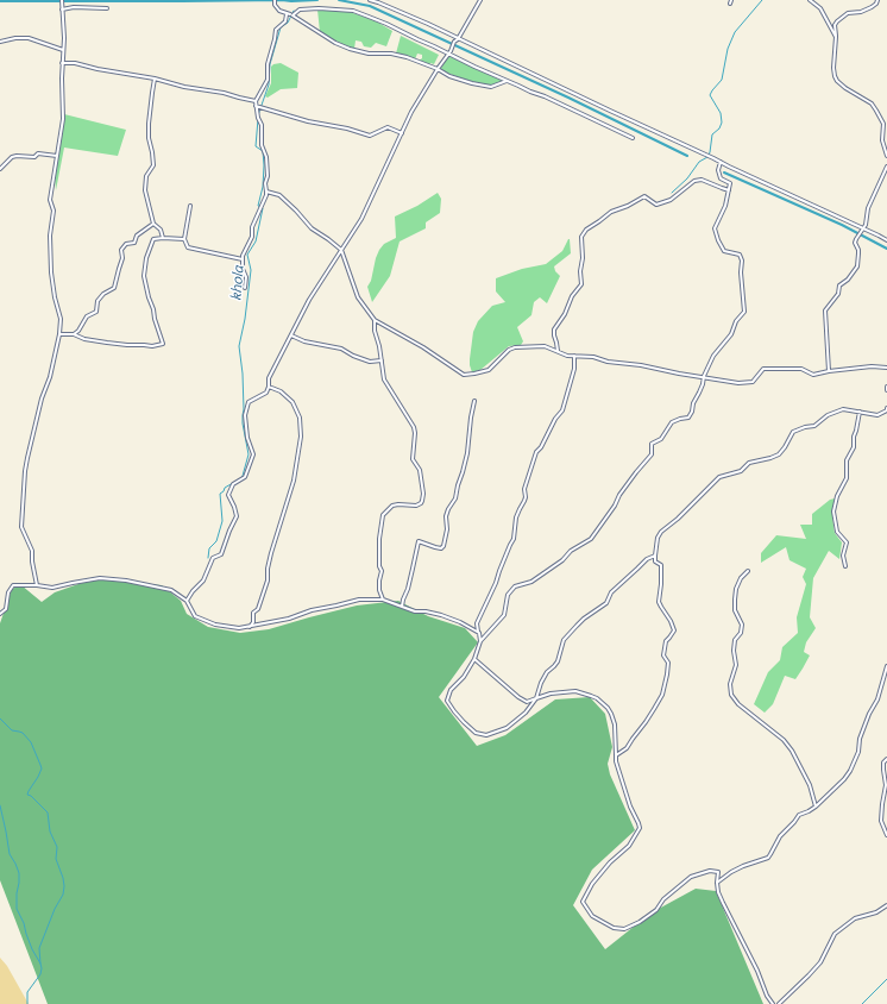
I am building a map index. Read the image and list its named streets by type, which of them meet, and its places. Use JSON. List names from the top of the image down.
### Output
{
  "water": ["khola"]
}
